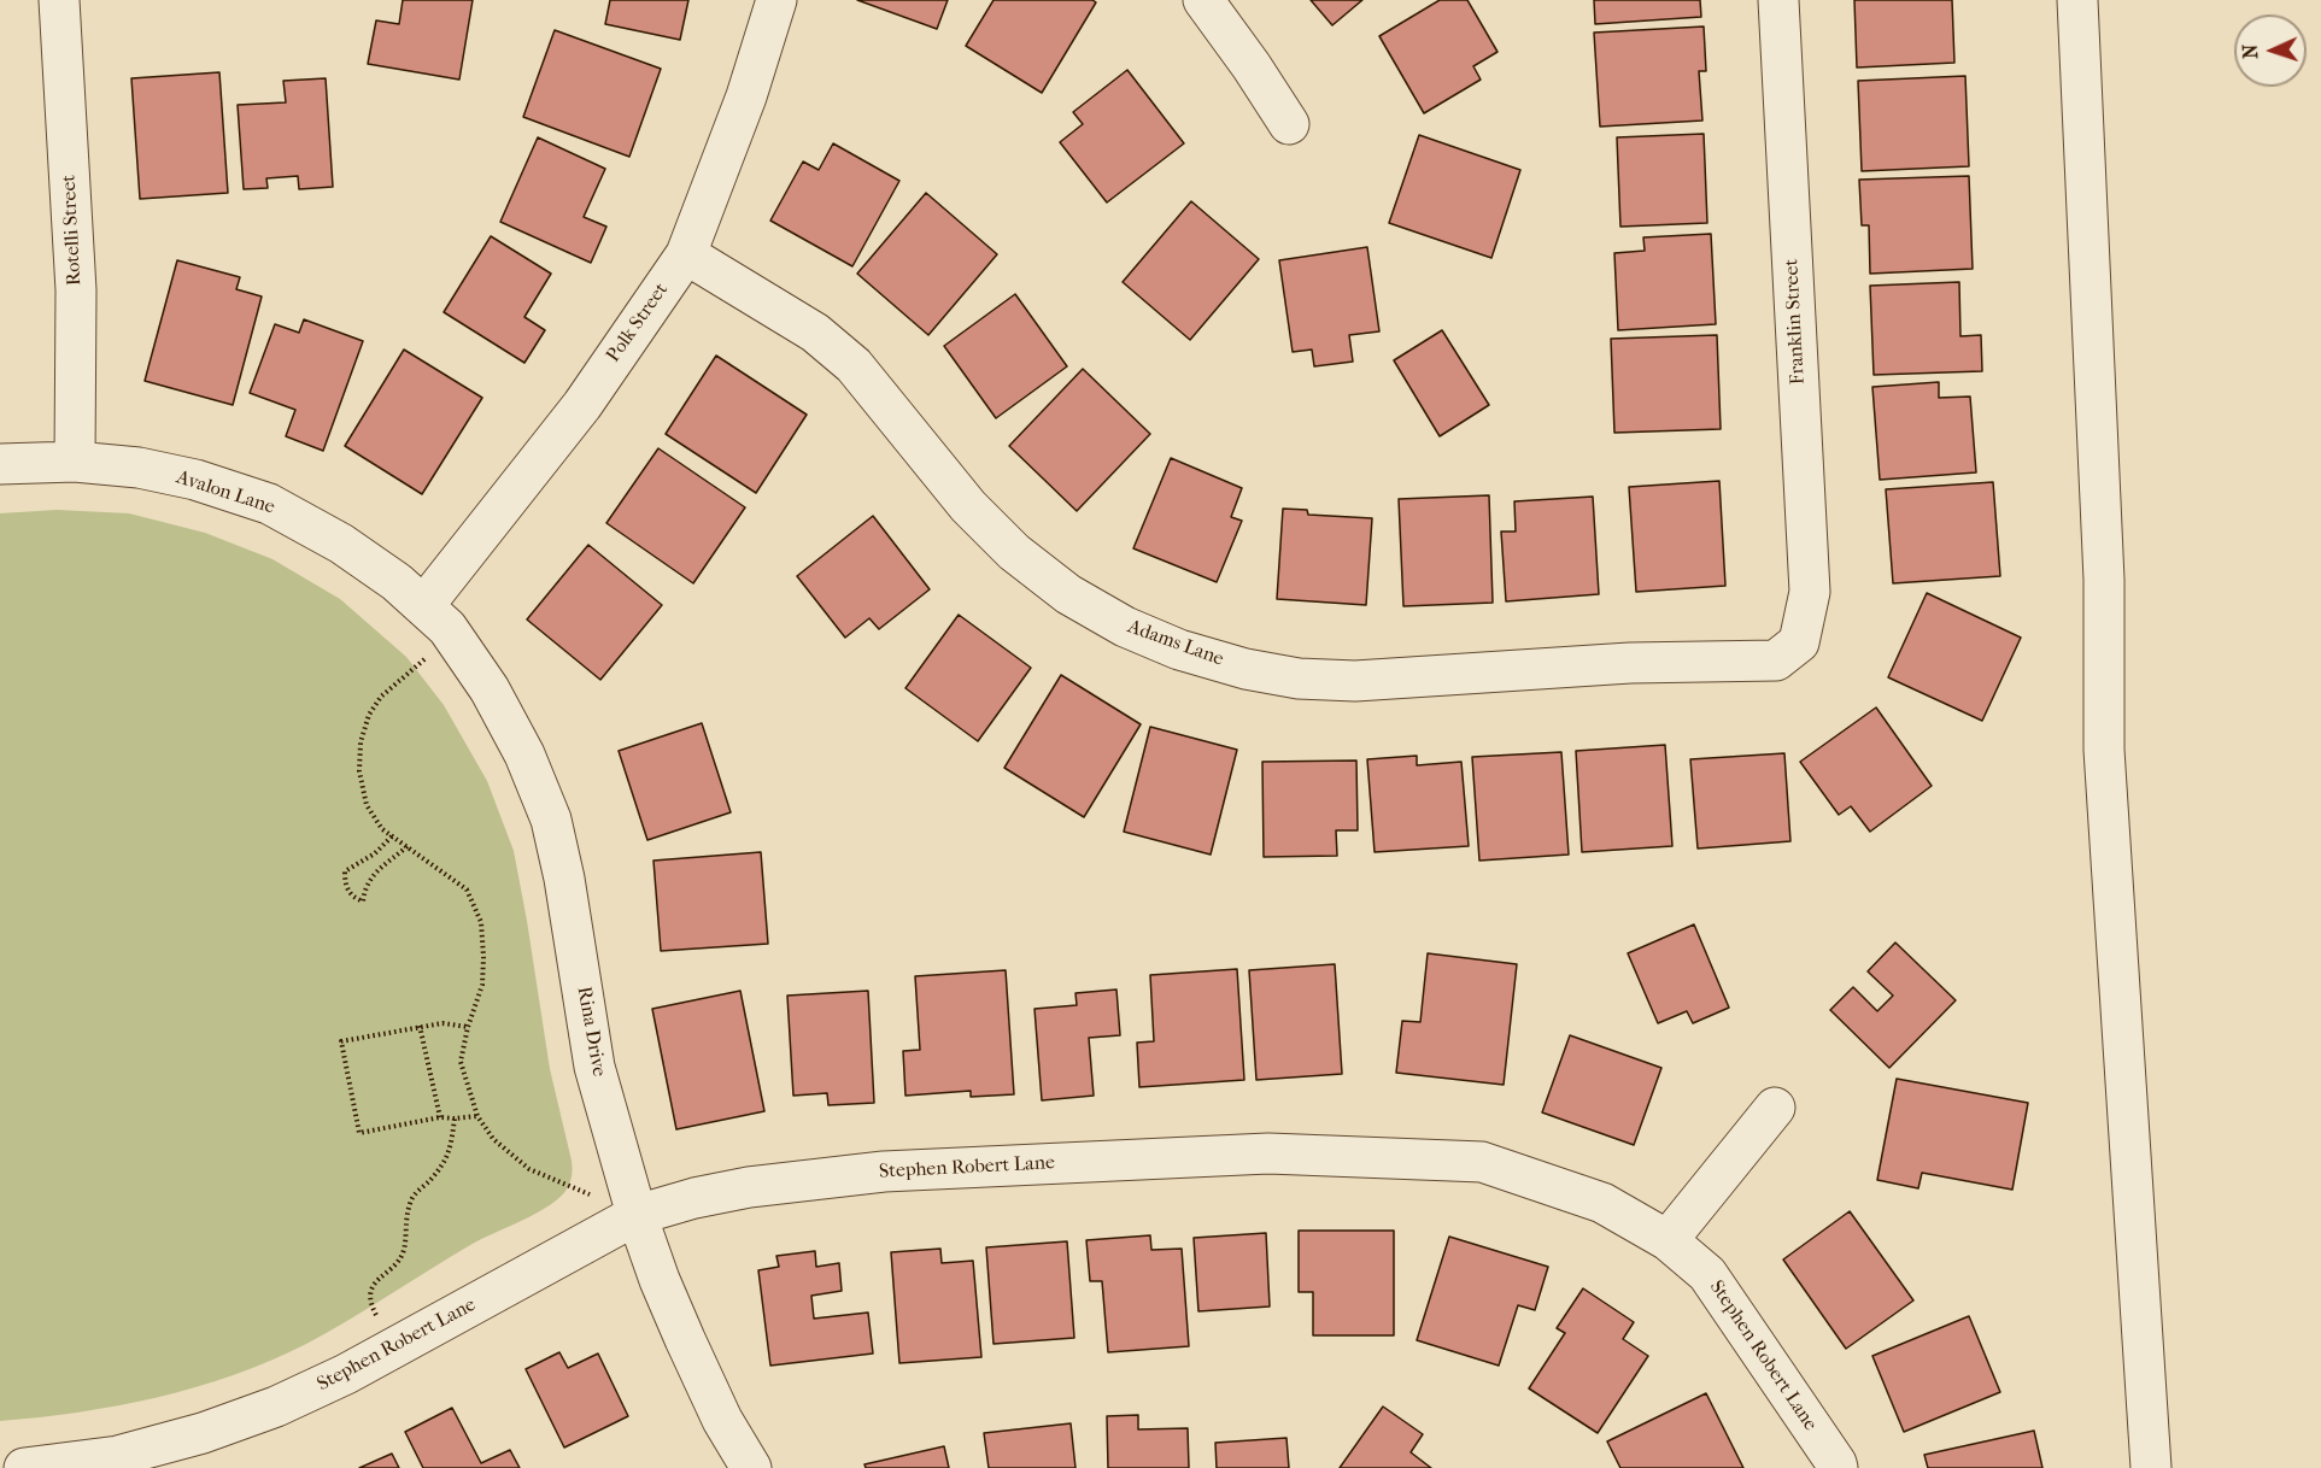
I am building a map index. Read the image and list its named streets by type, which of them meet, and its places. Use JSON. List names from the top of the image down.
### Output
{
  "streets": {
    "street": [
      "Rotelli Street",
      "Franklin Street",
      "Polk Street",
      "Avalon Lane",
      "Adams Lane",
      "Rina Drive",
      "Stephen Robert Lane"
    ]
  },
  "crossings": [
    ["Rotelli Street", "Avalon Lane"],
    ["Franklin Street", "Adams Lane"],
    ["Polk Street", "Avalon Lane"],
    ["Polk Street", "Adams Lane"],
    ["Polk Street", "Rina Drive"],
    ["Avalon Lane", "Rina Drive"],
    ["Rina Drive", "Stephen Robert Lane"]
  ],
  "north": "left"
}
